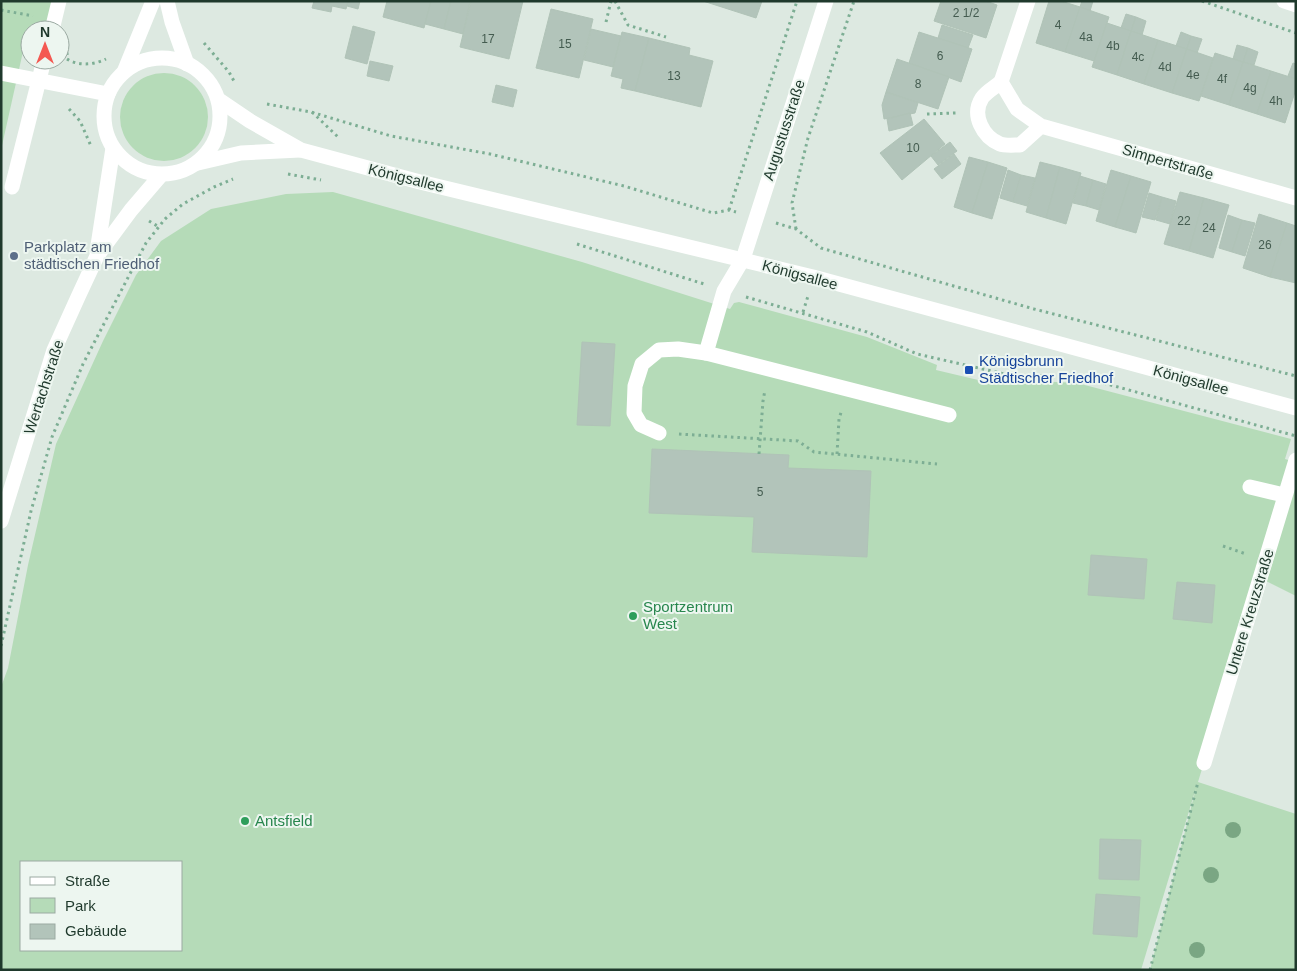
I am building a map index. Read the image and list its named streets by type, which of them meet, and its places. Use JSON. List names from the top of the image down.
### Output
{
  "streets": {
    "street": [
      "Augustusstraße",
      "Simpertstraße",
      "Königsallee",
      "Wertachstraße",
      "Untere Kreuzstraße"
    ]
  },
  "crossings": [
    ["Augustusstraße", "Königsallee"],
    ["Königsallee", "Wertachstraße"]
  ],
  "places": {
    "other": ["Parkplatz am städtischen Friedhof", "Sportzentrum West", "Antsfield"],
    "transit": ["Königsbrunn Städtischer Friedhof"]
  },
  "house_numbers": [
    "2 1/2",
    "4",
    "4a",
    "17",
    "15",
    "4b",
    "6",
    "4c",
    "4d",
    "4e",
    "13",
    "4f",
    "8",
    "4g",
    "4h",
    "10",
    "22",
    "24",
    "26",
    "5"
  ],
  "legend": ["Straße", "Park", "Gebäude"],
  "north": "top"
}
